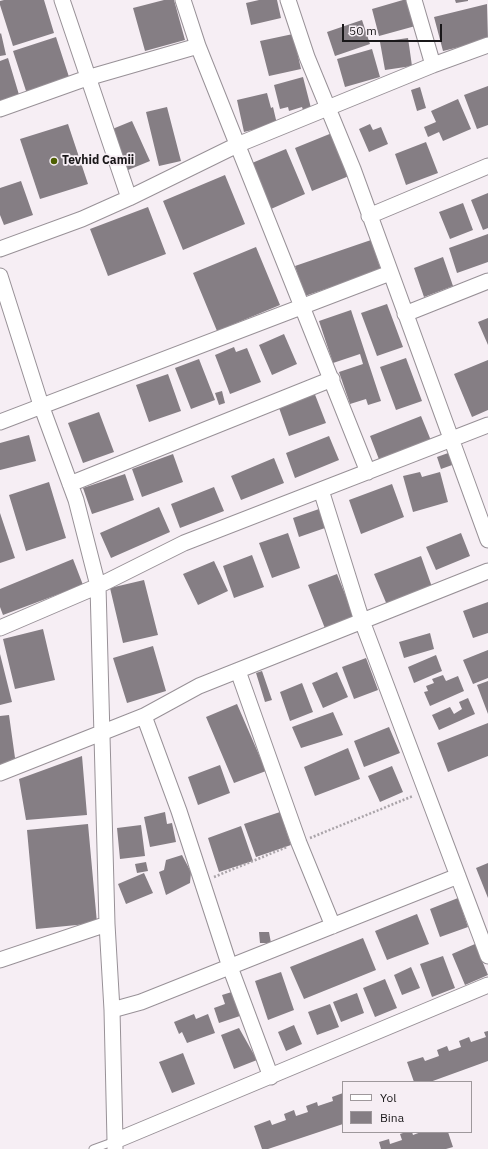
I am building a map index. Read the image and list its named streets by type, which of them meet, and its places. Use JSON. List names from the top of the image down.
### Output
{
  "places": ["Tevhid Camii"],
  "legend": ["Yol", "Bina"],
  "scale_bar": "50 m"
}
